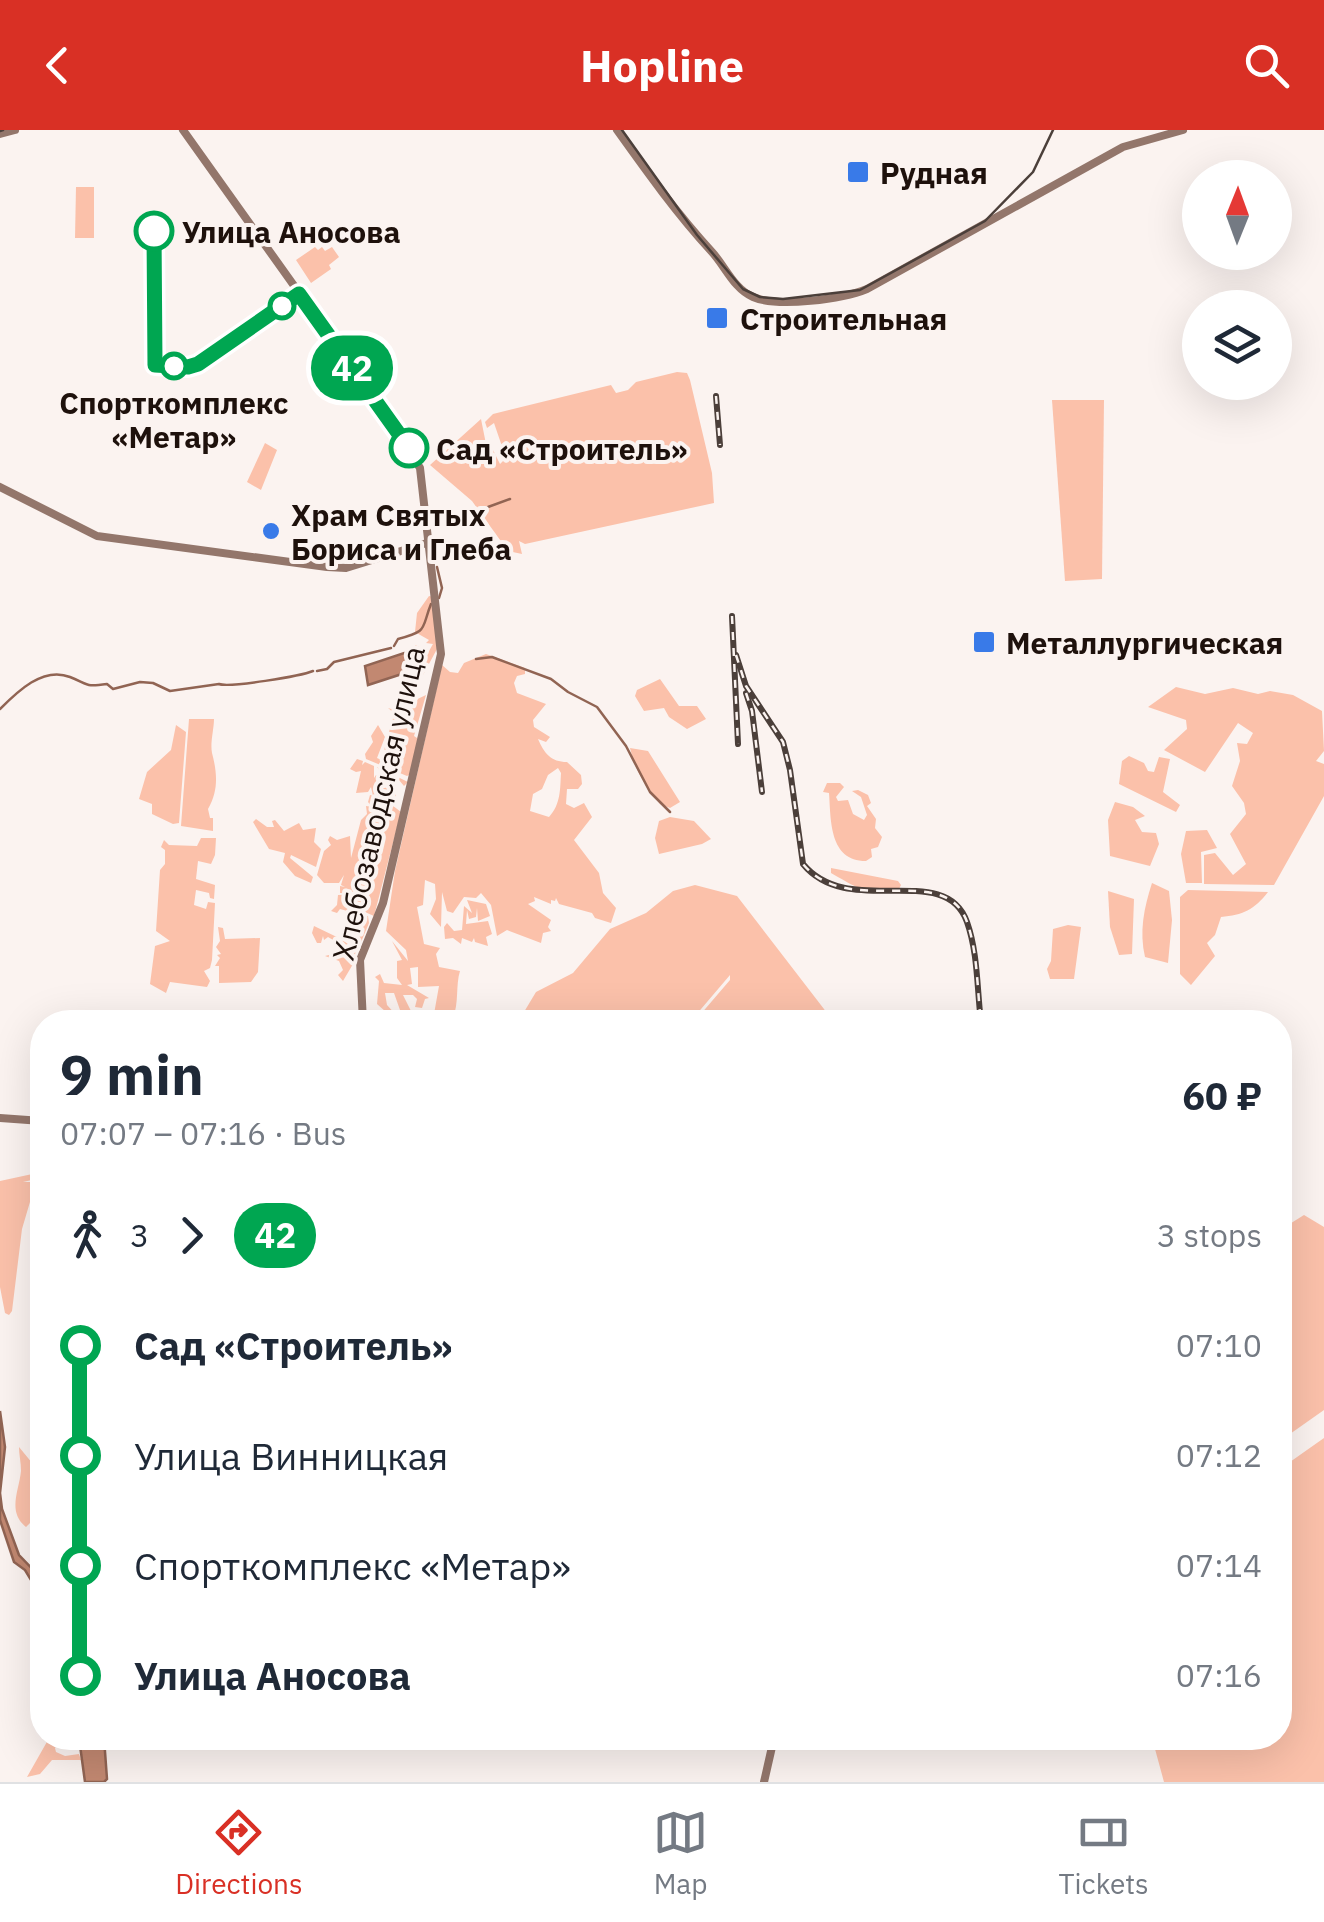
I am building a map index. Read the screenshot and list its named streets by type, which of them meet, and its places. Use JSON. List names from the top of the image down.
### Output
{
  "streets": {
    "main road": ["Хлебозаводская улица"]
  },
  "places": {
    "transit": ["Рудная", "Строительная", "Металлургическая"],
    "other": [
      "Улица Аносова",
      "Спорткомплекс «Метар»",
      "Сад «Строитель»",
      "Храм Святых Бориса и Глеба"
    ]
  },
  "lines": ["bus line 42"],
  "north": "top",
  "page": {
    "header": "Hopline",
    "on_map": "42",
    "heading": ["9 min", "07:07 – 07:16 · Bus", "60 ₽"],
    "legs": ["3", "42", "3 stops"],
    "list": [
      {
        "name": "Сад «Строитель»",
        "value": "07:10"
      },
      {
        "name": "Улица Винницкая",
        "value": "07:12"
      },
      {
        "name": "Спорткомплекс «Метар»",
        "value": "07:14"
      },
      {
        "name": "Улица Аносова",
        "value": "07:16"
      }
    ],
    "tabs": ["Directions", "Map", "Tickets"]
  }
}
